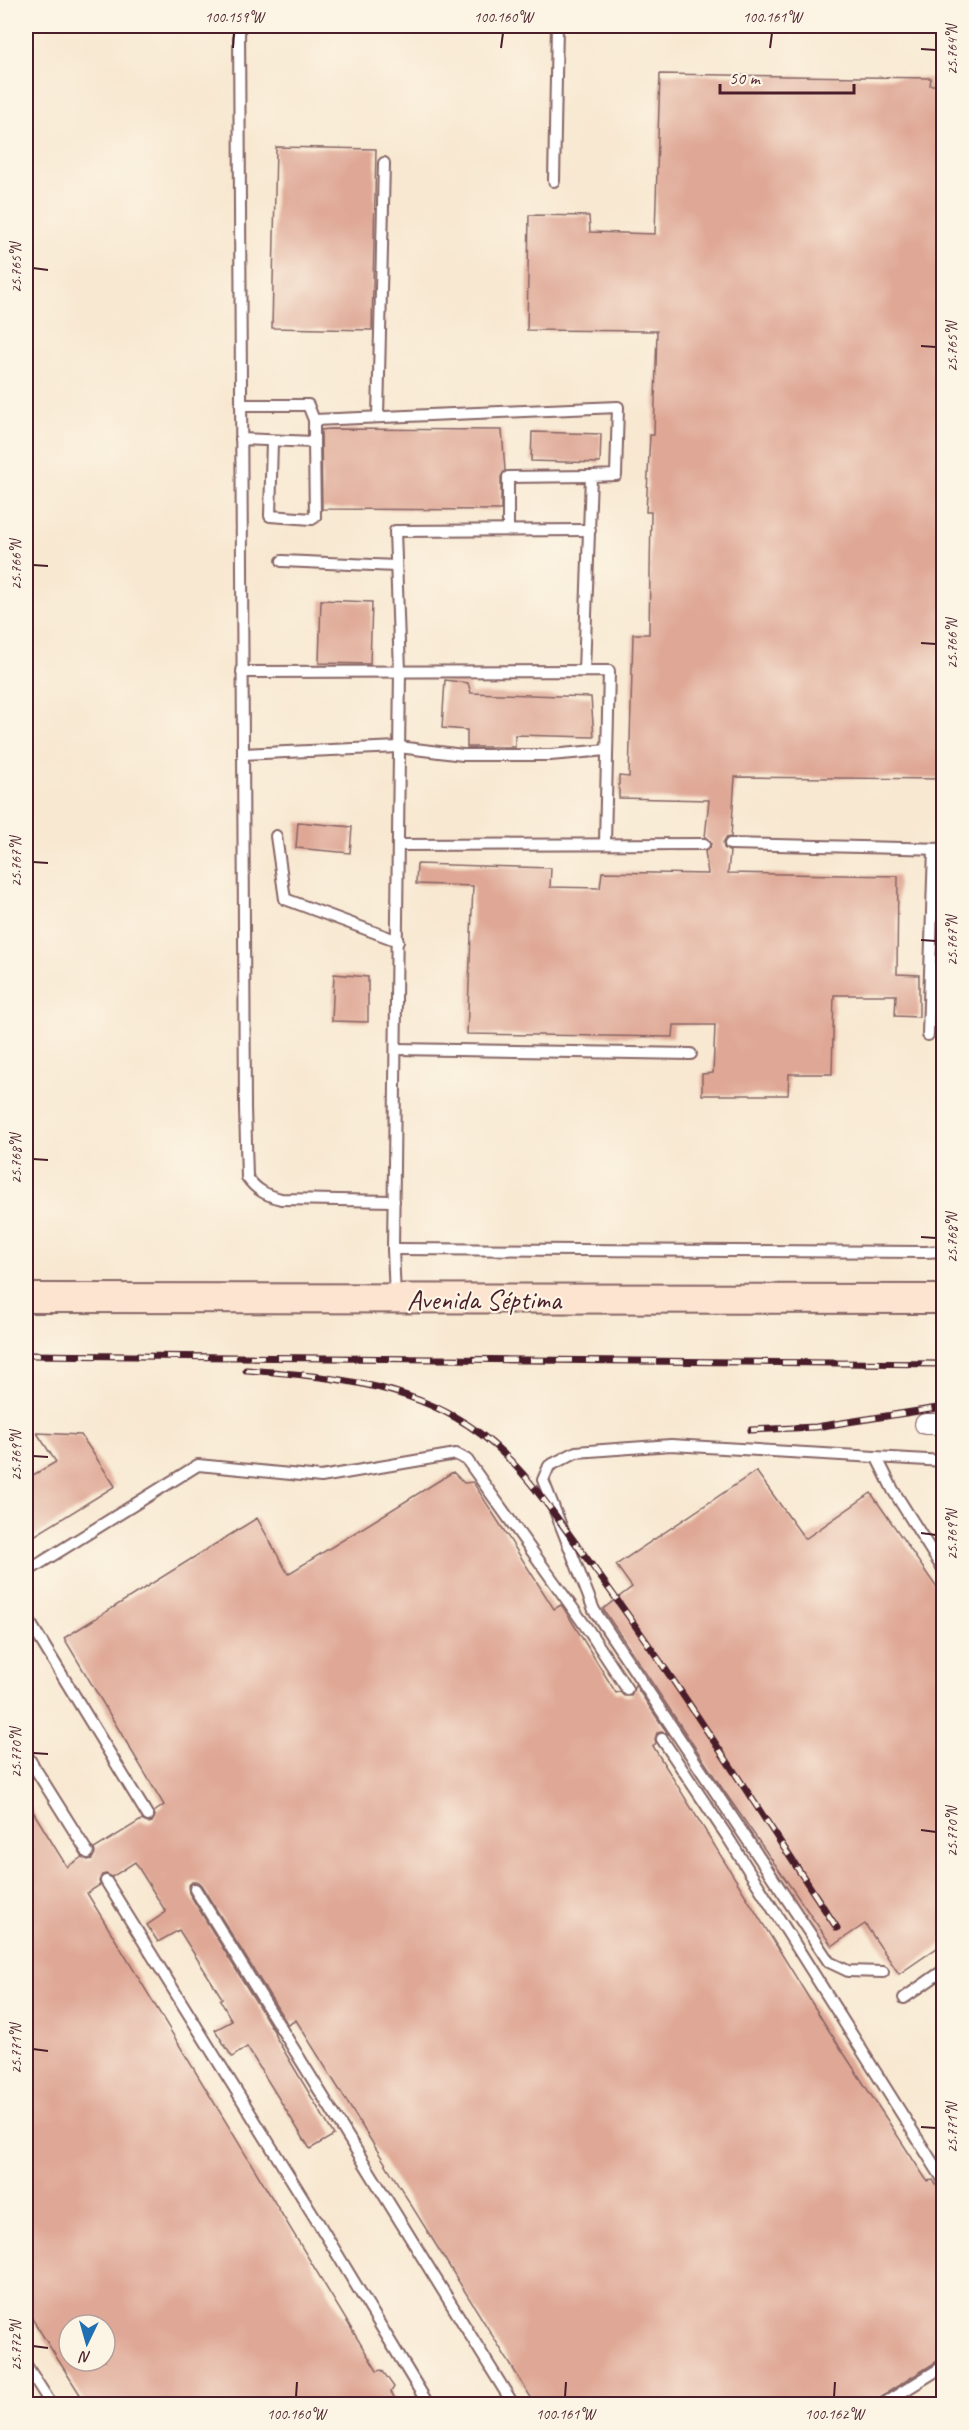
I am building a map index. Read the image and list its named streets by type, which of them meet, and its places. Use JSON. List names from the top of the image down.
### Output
{
  "streets": {
    "street": ["Avenida Séptima"]
  },
  "scale_bar": "50 m",
  "north": "bottom",
  "coordinates": [
    "100.159°W",
    "100.160°W",
    "100.161°W",
    "25.764°N",
    "25.765°N",
    "25.766°N",
    "25.767°N",
    "25.768°N",
    "25.769°N",
    "25.770°N",
    "25.771°N",
    "25.772°N",
    "100.162°W"
  ]
}
